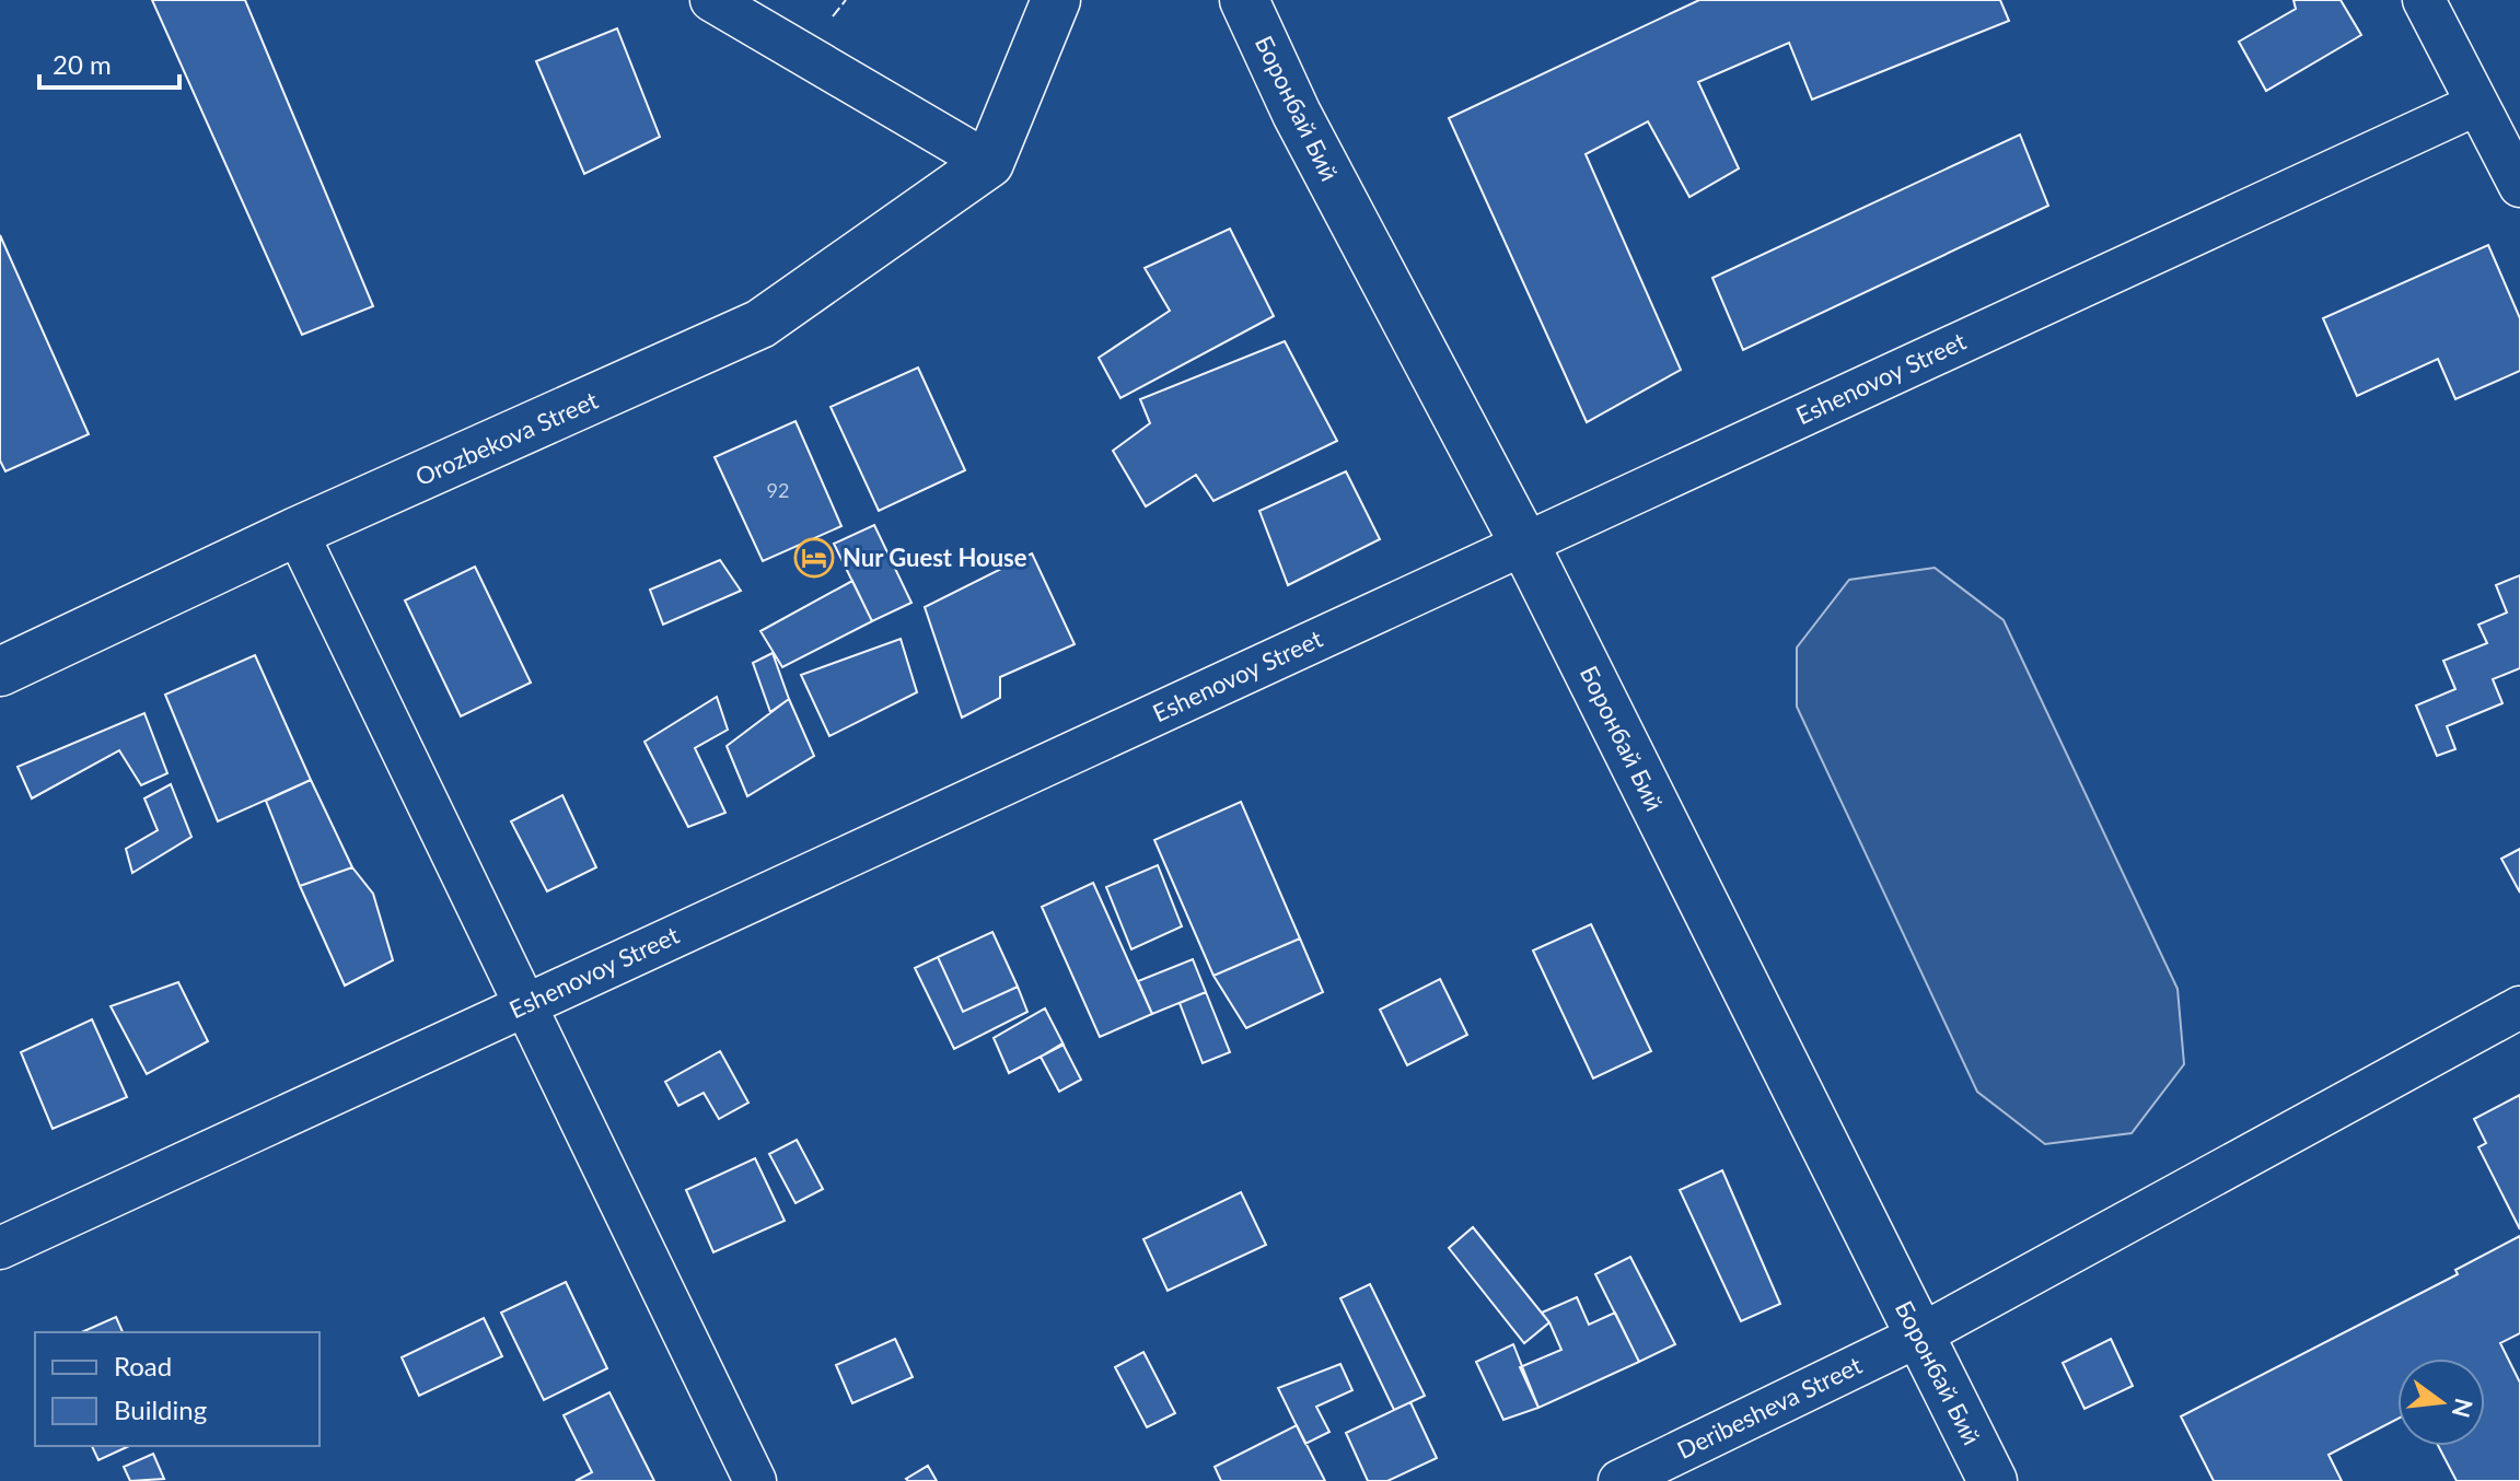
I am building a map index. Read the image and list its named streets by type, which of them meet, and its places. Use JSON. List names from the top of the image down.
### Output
{
  "streets": {
    "street": [
      "Боронбай Бий",
      "Eshenovoy Street",
      "Orozbekova Street",
      "Deribesheva Street"
    ]
  },
  "crossings": [
    ["Боронбай Бий", "Eshenovoy Street"],
    ["Боронбай Бий", "Deribesheva Street"]
  ],
  "places": {
    "hotel": ["Nur Guest House"]
  },
  "house_numbers": ["92"],
  "legend": ["Road", "Building"],
  "scale_bar": "20 m",
  "north": "right"
}
